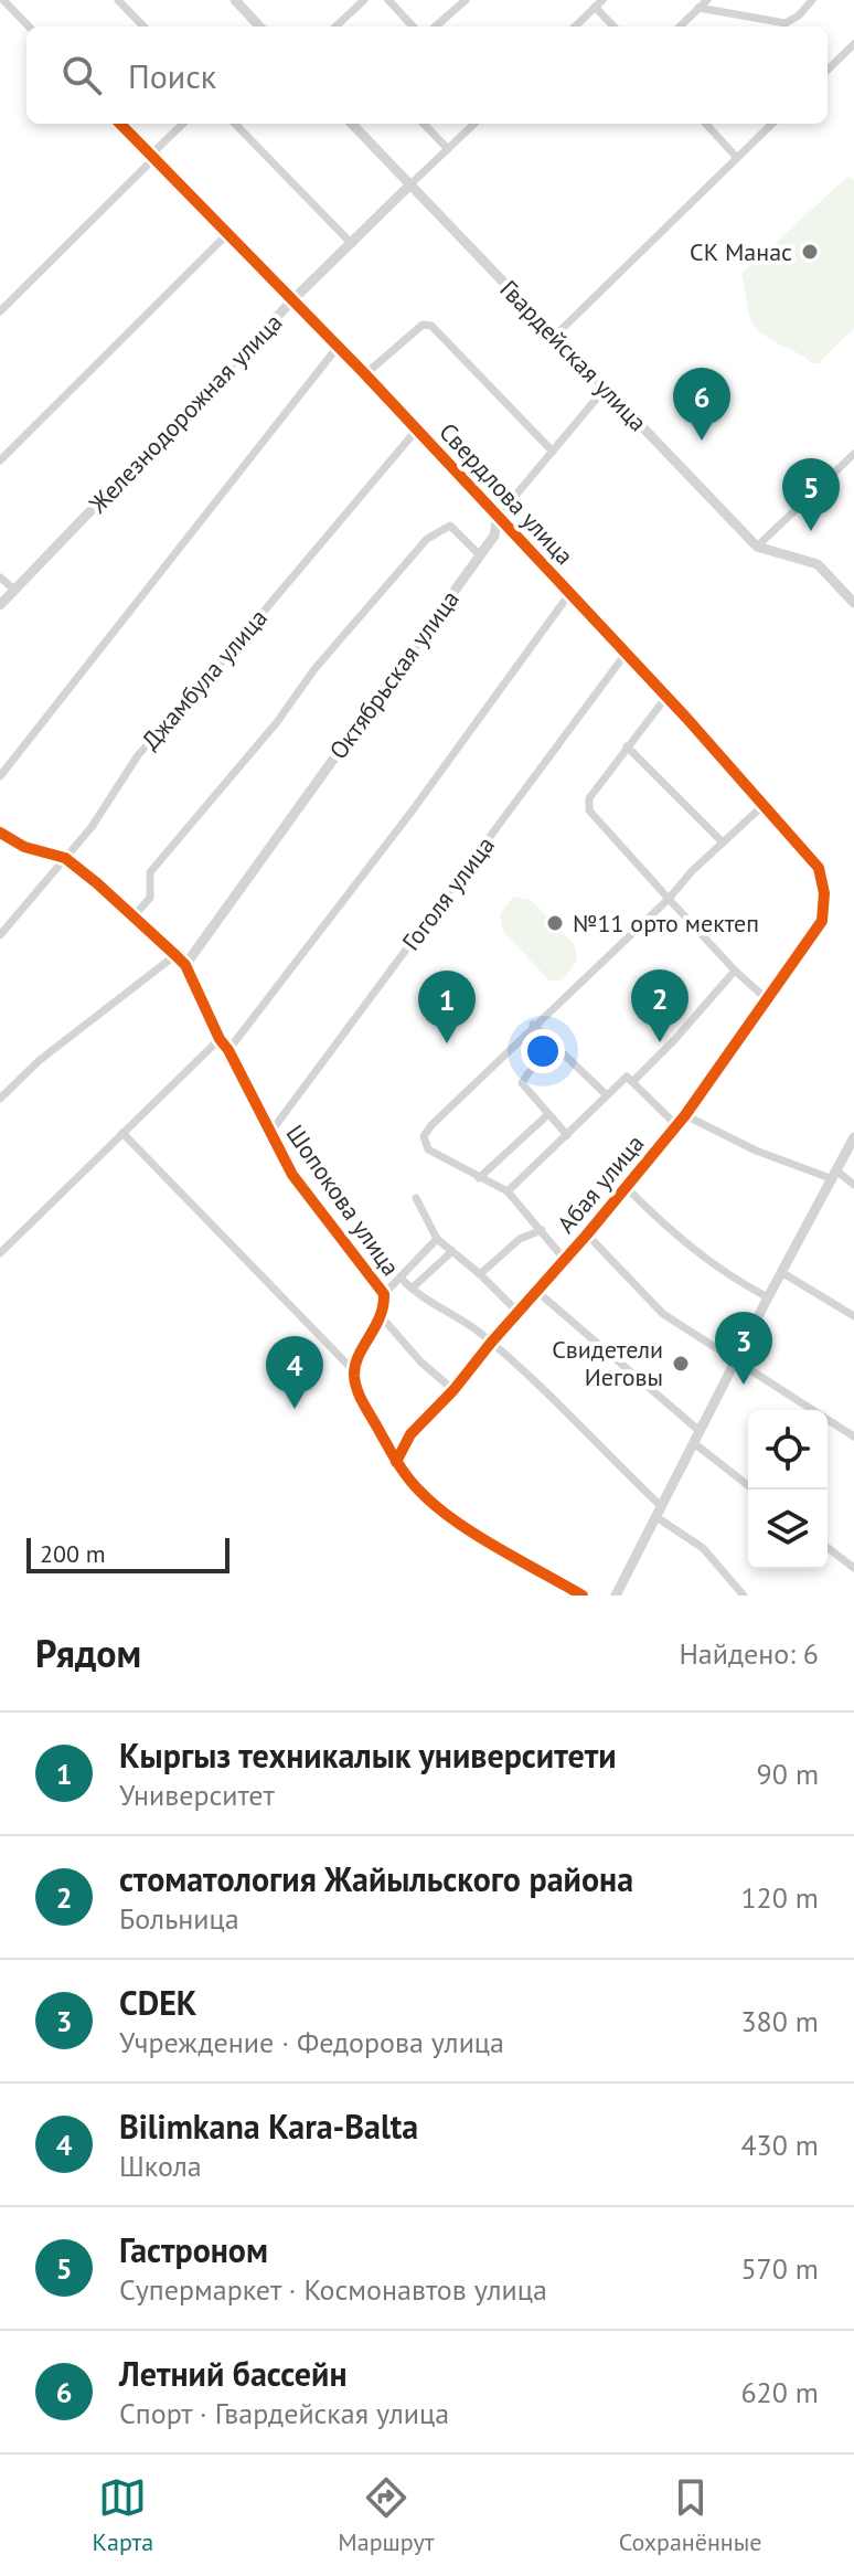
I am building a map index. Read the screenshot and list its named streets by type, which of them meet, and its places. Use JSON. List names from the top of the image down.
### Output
{
  "streets": {
    "street": [
      "Гвардейская улица",
      "Железнодорожная улица",
      "Свердлова улица",
      "Октябрьская улица",
      "Джамбула улица",
      "Гоголя улица",
      "Абая улица",
      "Шопокова улица"
    ]
  },
  "crossings": [
    ["Гвардейская улица", "Железнодорожная улица"],
    ["Гвардейская улица", "Октябрьская улица"],
    ["Железнодорожная улица", "Свердлова улица"],
    ["Свердлова улица", "Октябрьская улица"],
    ["Свердлова улица", "Джамбула улица"],
    ["Свердлова улица", "Гоголя улица"],
    ["Свердлова улица", "Абая улица"],
    ["Октябрьская улица", "Шопокова улица"],
    ["Джамбула улица", "Шопокова улица"],
    ["Гоголя улица", "Шопокова улица"]
  ],
  "places": ["СК Манас", "№11 орто мектеп", "Свидетели Иеговы"],
  "scale_bar": "200 m",
  "page": {
    "search": "Поиск",
    "pins": [
      "6",
      "5",
      "2",
      "1",
      "3",
      "4"
    ],
    "scale": "200 m",
    "heading": ["Рядом", "Найдено: 6"],
    "list": [
      {
        "mark": "1",
        "name": "Кыргыз техникалык университети",
        "note": "Университет",
        "value": "90 m"
      },
      {
        "mark": "2",
        "name": "стоматология Жайыльского района",
        "note": "Больница",
        "value": "120 m"
      },
      {
        "mark": "3",
        "name": "CDEK",
        "note": "Учреждение · Федорова улица",
        "value": "380 m"
      },
      {
        "mark": "4",
        "name": "Bilimkana Kara-Balta",
        "note": "Школа",
        "value": "430 m"
      },
      {
        "mark": "5",
        "name": "Гастроном",
        "note": "Супермаркет · Космонавтов улица",
        "value": "570 m"
      },
      {
        "mark": "6",
        "name": "Летний бассейн",
        "note": "Спорт · Гвардейская улица",
        "value": "620 m"
      }
    ],
    "nav": ["Карта", "Маршрут", "Сохранённые"]
  }
}
